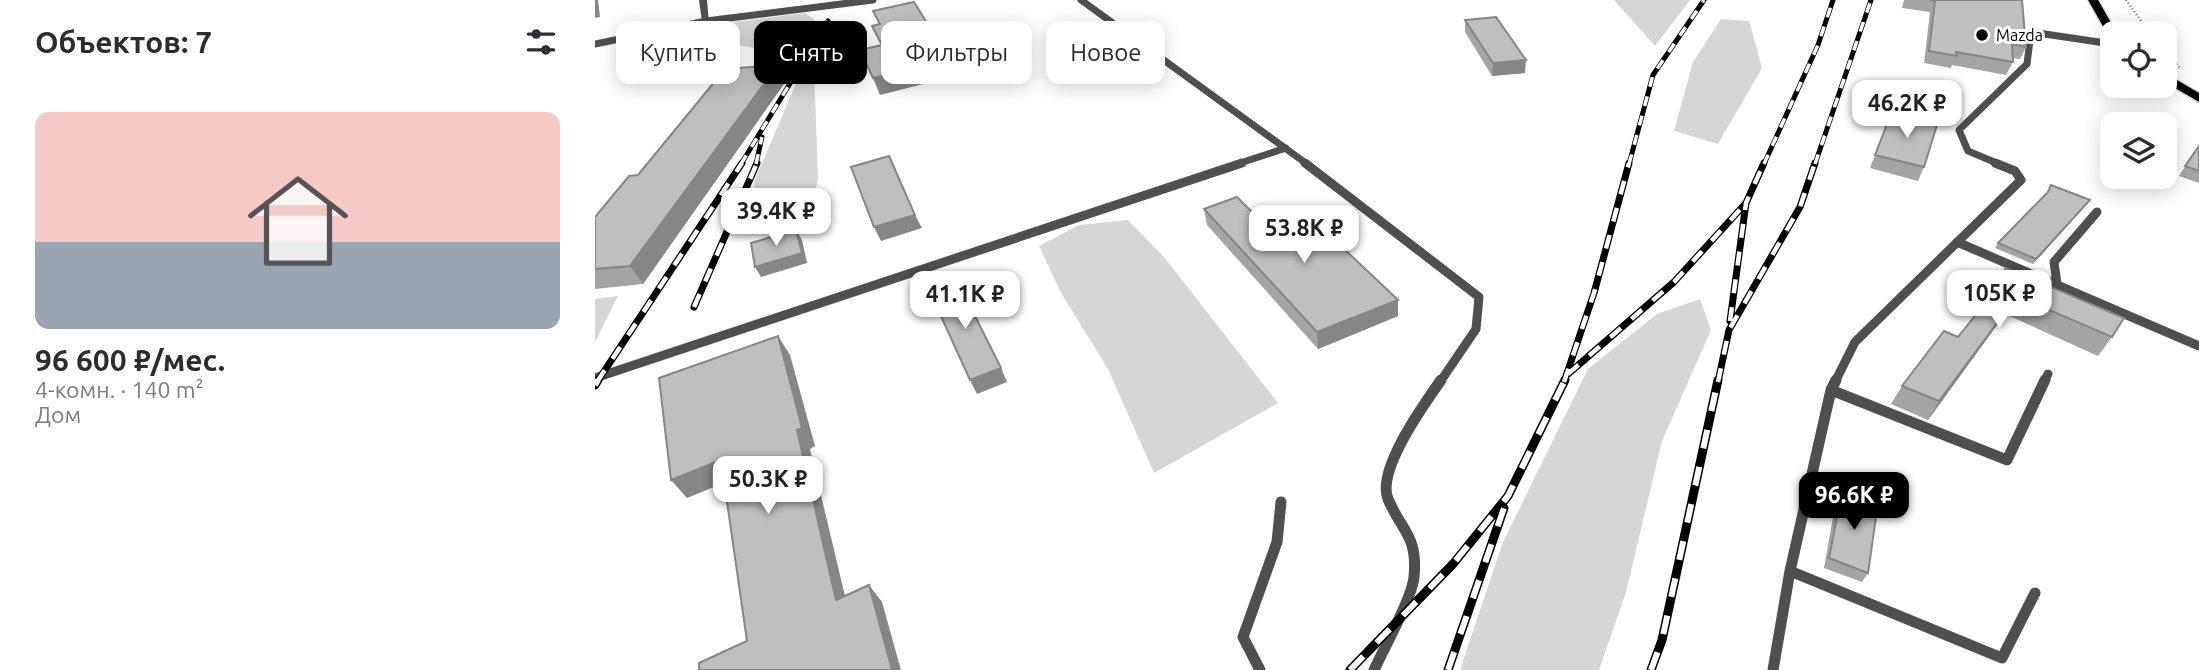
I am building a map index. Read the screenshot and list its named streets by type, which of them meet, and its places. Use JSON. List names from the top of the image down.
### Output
{
  "places": ["Mazda"],
  "page": {
    "heading": "Объектов: 7",
    "chip": [
      "Купить",
      "Снять",
      "Фильтры",
      "Новое"
    ],
    "price": [
      "46.2K ₽",
      "39.4K ₽",
      "53.8K ₽",
      "105K ₽",
      "41.1K ₽",
      "50.3K ₽",
      "96.6K ₽"
    ],
    "list": [
      {
        "name": "96 600 ₽/мес.",
        "note": "4-комн. · 140 m² · Дом"
      }
    ]
  }
}
